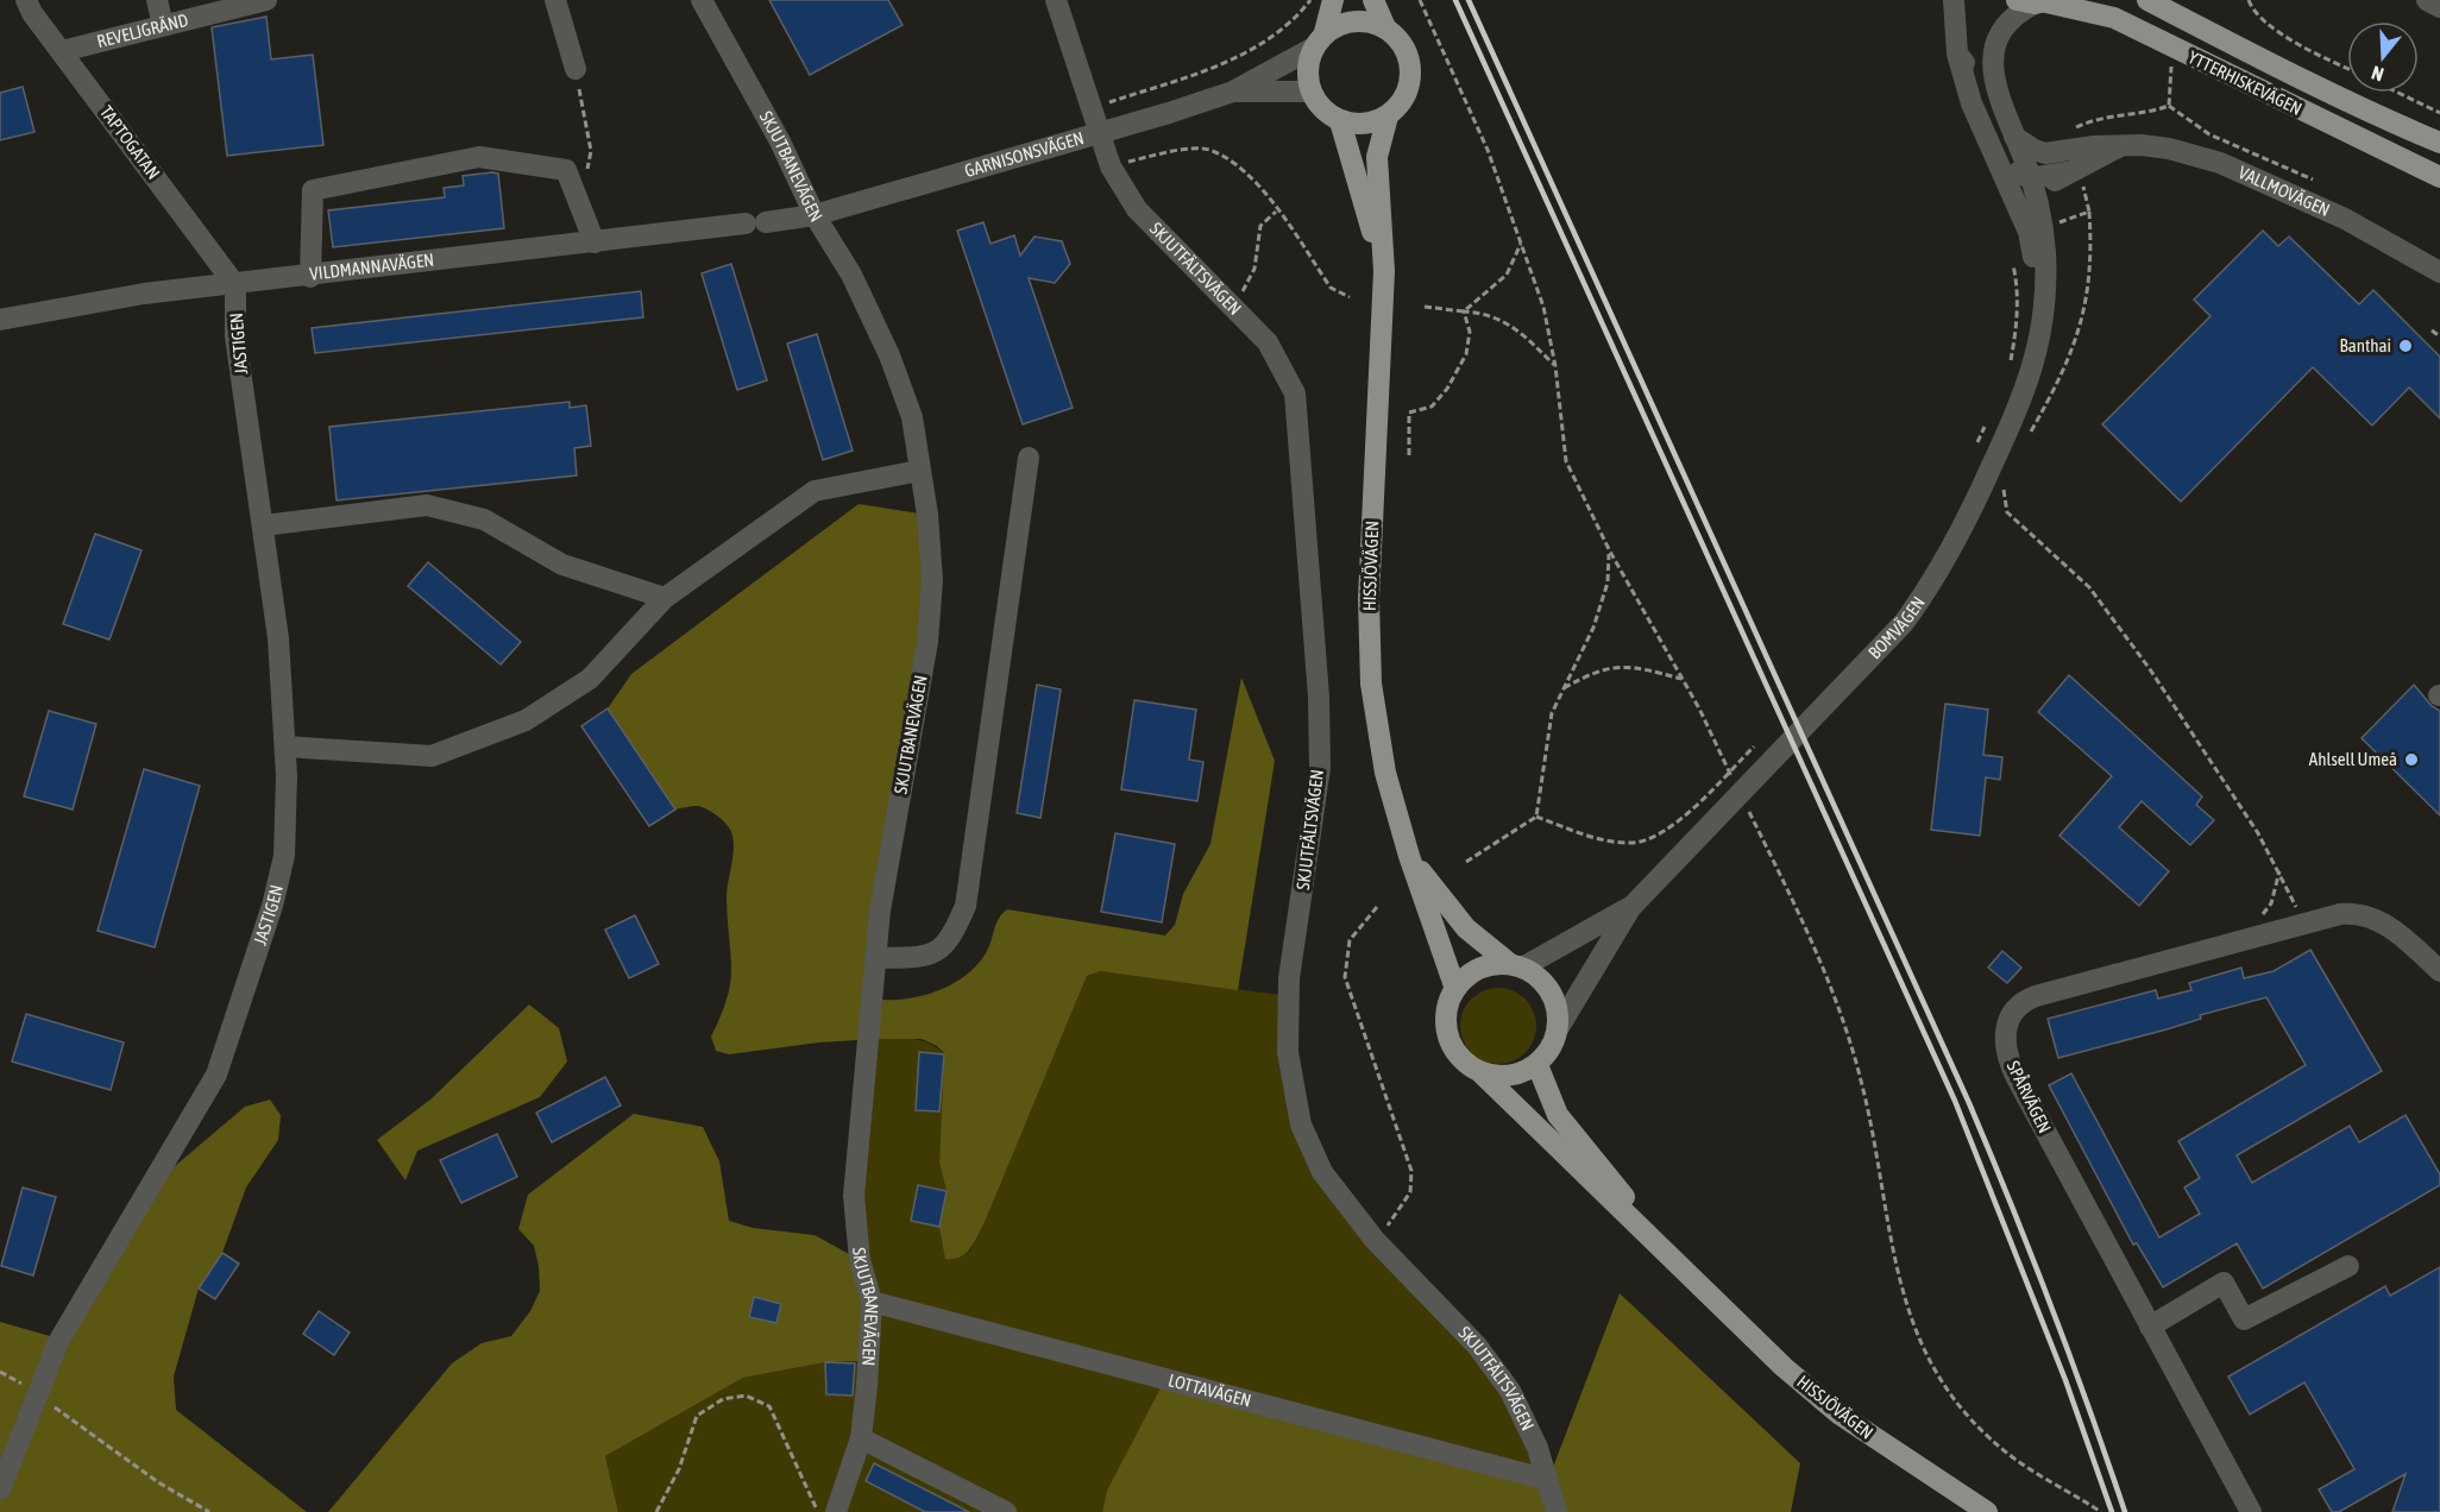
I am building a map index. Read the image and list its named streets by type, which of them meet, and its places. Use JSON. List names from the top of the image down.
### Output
{
  "streets": {
    "main road": ["YTTERHISKEVÄGEN", "HISSJÖVÄGEN"],
    "street": [
      "REVELJGRÄND",
      "TAPTOGATAN",
      "GARNISONSVÄGEN",
      "SKJUTBANEVÄGEN",
      "VALLMOVÄGEN",
      "VILDMANNAVÄGEN",
      "SKJUTFÄLTSVÄGEN",
      "JASTIGEN",
      "BOMVÄGEN",
      "SPÅRVÄGEN",
      "LOTTAVÄGEN"
    ]
  },
  "crossings": [
    ["REVELJGRÄND", "TAPTOGATAN"],
    ["YTTERHISKEVÄGEN", "BOMVÄGEN"],
    ["TAPTOGATAN", "VILDMANNAVÄGEN"],
    ["TAPTOGATAN", "JASTIGEN"],
    ["GARNISONSVÄGEN", "SKJUTBANEVÄGEN"],
    ["GARNISONSVÄGEN", "VILDMANNAVÄGEN"],
    ["GARNISONSVÄGEN", "SKJUTFÄLTSVÄGEN"],
    ["GARNISONSVÄGEN", "HISSJÖVÄGEN"],
    ["SKJUTBANEVÄGEN", "VILDMANNAVÄGEN"],
    ["SKJUTBANEVÄGEN", "LOTTAVÄGEN"],
    ["VALLMOVÄGEN", "BOMVÄGEN"],
    ["VILDMANNAVÄGEN", "JASTIGEN"],
    ["SKJUTFÄLTSVÄGEN", "LOTTAVÄGEN"],
    ["HISSJÖVÄGEN", "BOMVÄGEN"]
  ],
  "places": ["Banthai", "Ahlsell Umeå"],
  "north": "bottom"
}
